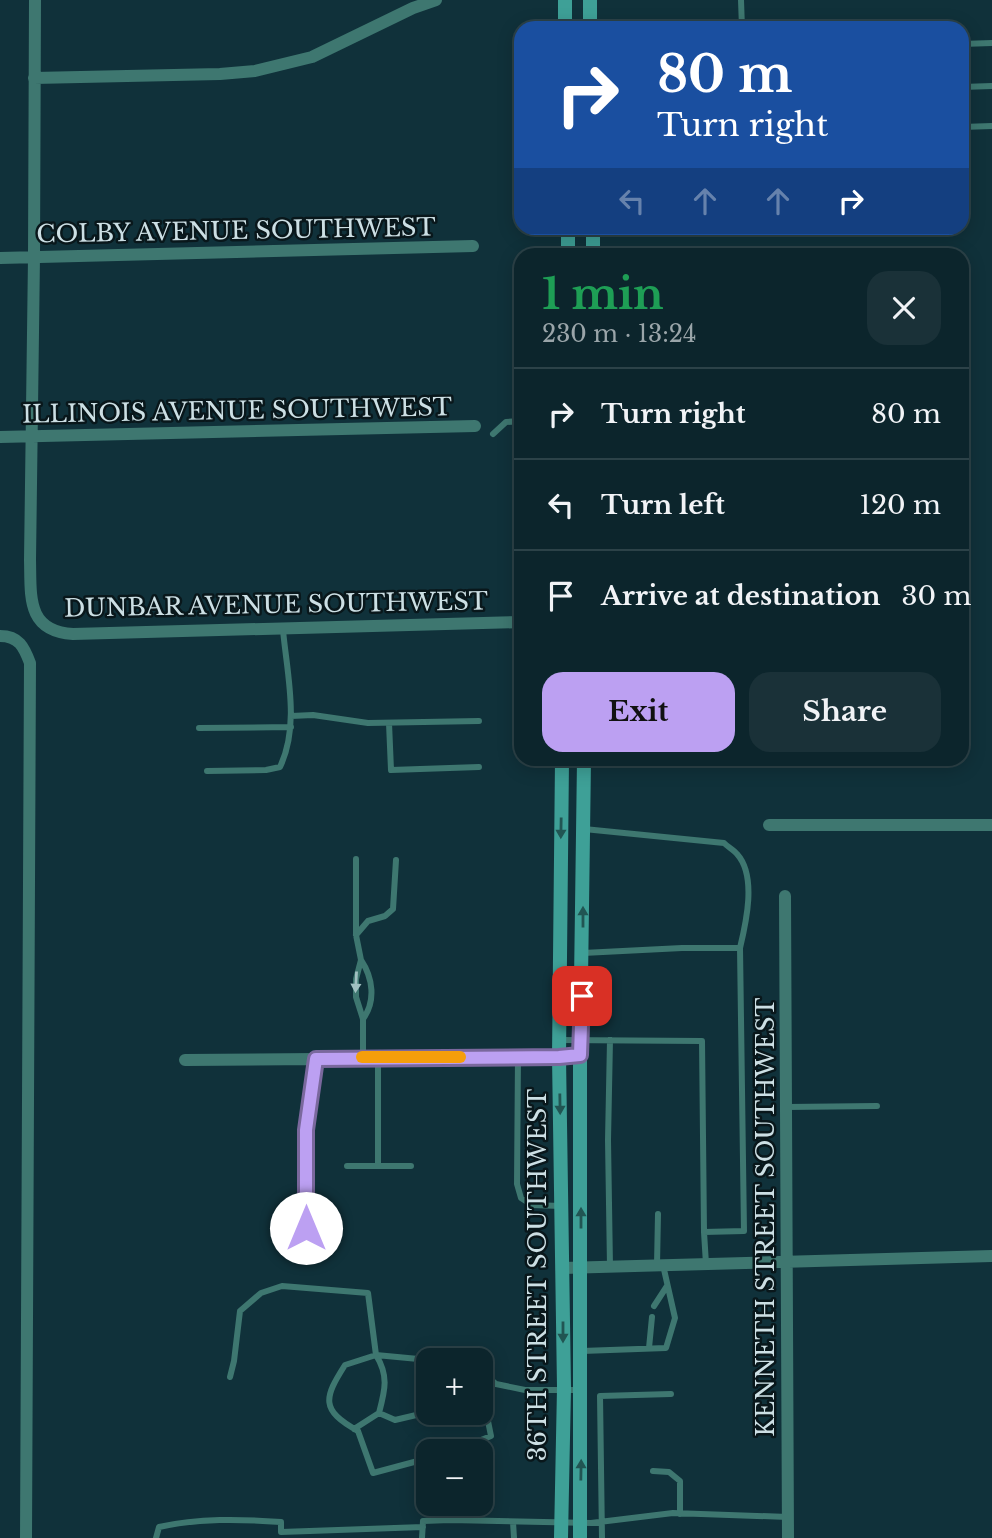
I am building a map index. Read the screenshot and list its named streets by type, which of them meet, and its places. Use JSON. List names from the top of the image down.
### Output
{
  "streets": {
    "street": [
      "COLBY AVENUE SOUTHWEST",
      "ILLINOIS AVENUE SOUTHWEST",
      "DUNBAR AVENUE SOUTHWEST",
      "KENNETH STREET SOUTHWEST",
      "36TH STREET SOUTHWEST"
    ]
  },
  "crossings": [
    ["ILLINOIS AVENUE SOUTHWEST", "DUNBAR AVENUE SOUTHWEST"]
  ],
  "page": {
    "turn": ["80 m", "Turn right"],
    "heading": ["1 min", "230 m · 13:24"],
    "list": [
      {
        "name": "Turn right",
        "value": "80 m"
      },
      {
        "name": "Turn left",
        "value": "120 m"
      },
      {
        "name": "Arrive at destination",
        "value": "30 m"
      }
    ],
    "buttons": ["Exit", "Share"],
    "map_buttons": ["+", "−"]
  }
}
